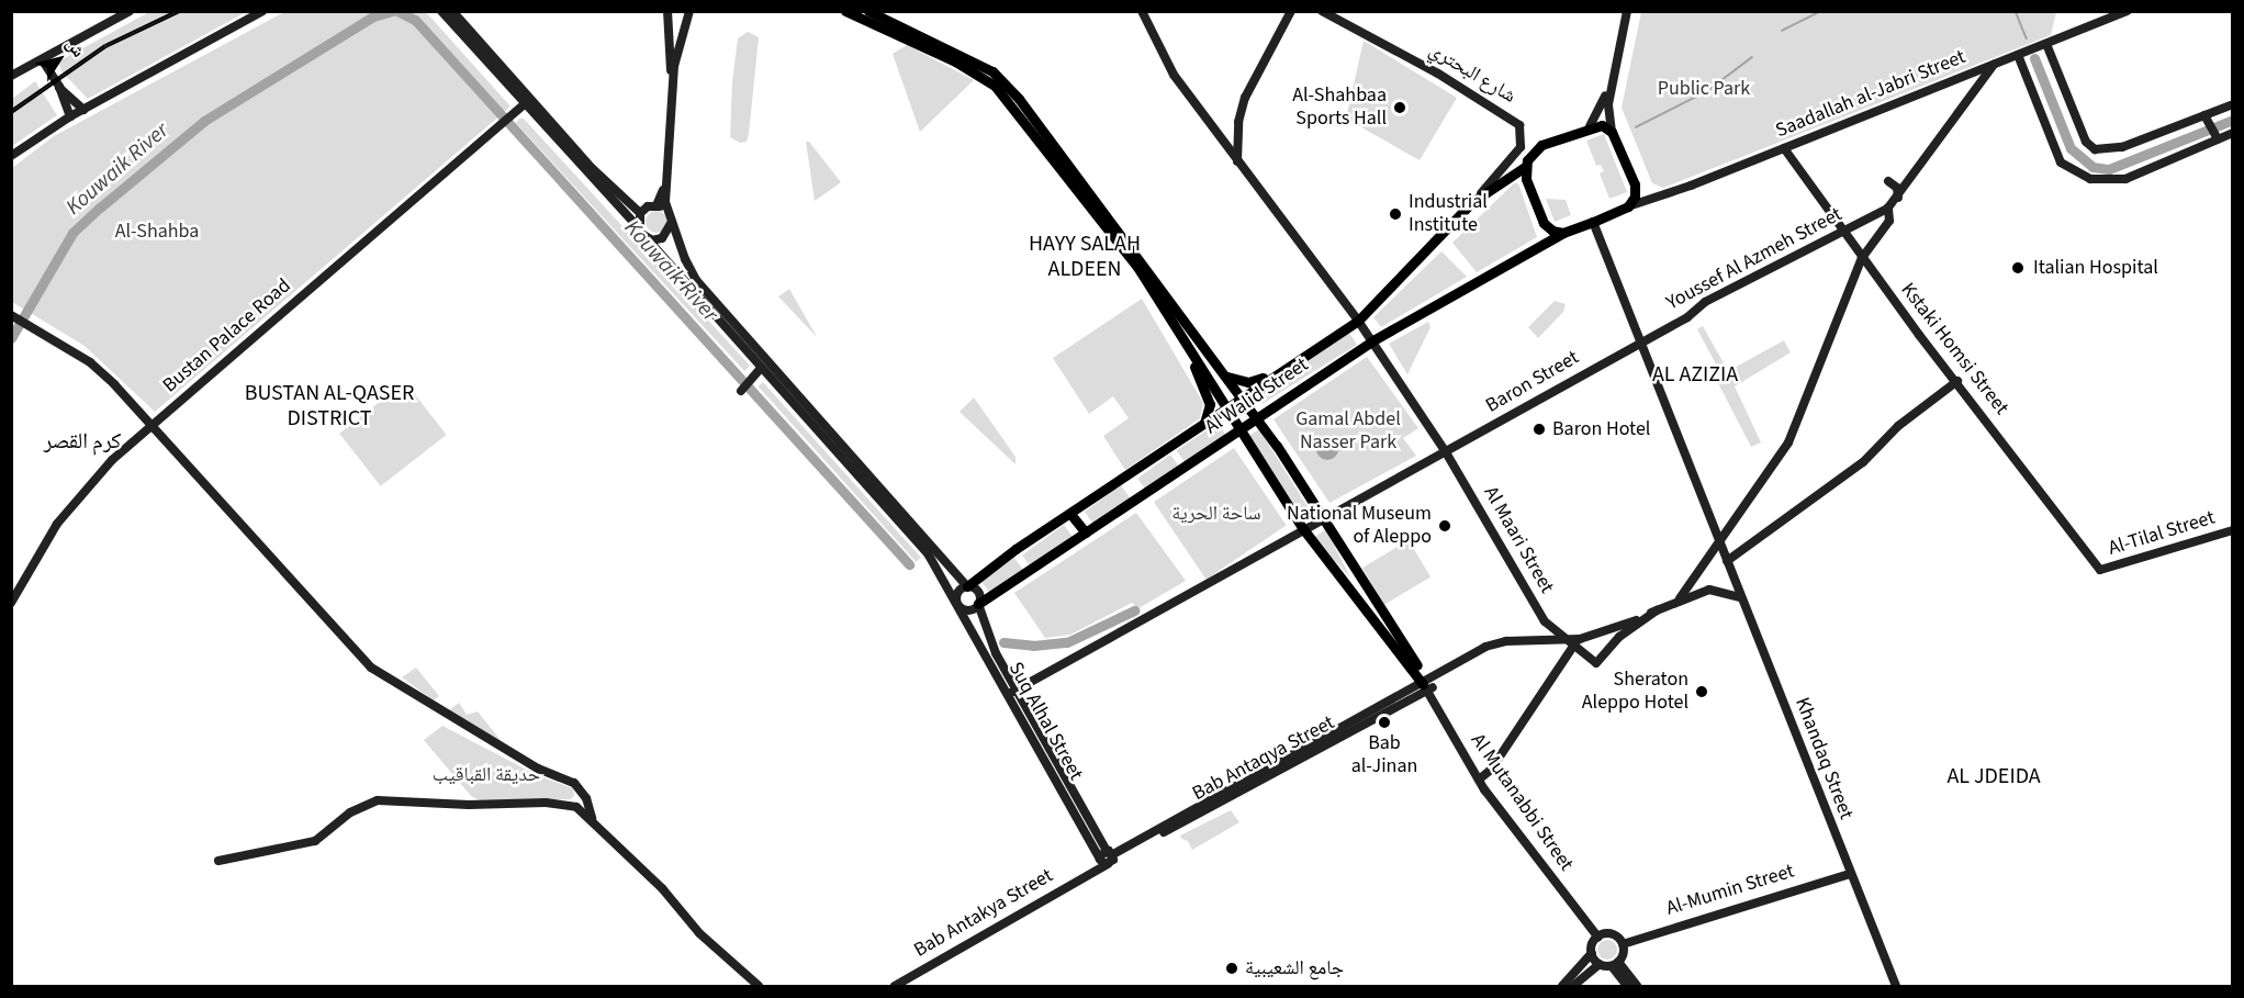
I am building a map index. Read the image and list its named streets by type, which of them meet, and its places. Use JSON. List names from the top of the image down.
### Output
{
  "streets": {
    "main road": [
      "شارع البحتري",
      "Saadallah al-Jabri Street",
      "Youssef Al Azmeh Street",
      "Bustan Palace Road",
      "Kstaki Homsi Street",
      "Baron Street",
      "Al Walid Street",
      "Al-Tilal Street",
      "Al Maari Street",
      "Suq Alhal Street",
      "Bab Antaqya Street",
      "Khandaq Street",
      "Al Mutanabbi Street",
      "Al-Mumin Street",
      "Bab Antakya Street"
    ]
  },
  "crossings": [
    ["Saadallah al-Jabri Street", "Kstaki Homsi Street"],
    ["Saadallah al-Jabri Street", "Al Walid Street"],
    ["Saadallah al-Jabri Street", "Khandaq Street"],
    ["Youssef Al Azmeh Street", "Kstaki Homsi Street"],
    ["Youssef Al Azmeh Street", "Baron Street"],
    ["Youssef Al Azmeh Street", "Khandaq Street"],
    ["Kstaki Homsi Street", "Al-Tilal Street"],
    ["Baron Street", "Al Maari Street"],
    ["Baron Street", "Suq Alhal Street"],
    ["Baron Street", "Khandaq Street"],
    ["Baron Street", "Al Mutanabbi Street"],
    ["Al Walid Street", "Al Maari Street"],
    ["Al Walid Street", "Suq Alhal Street"],
    ["Al Walid Street", "Khandaq Street"],
    ["Al Walid Street", "Al Mutanabbi Street"],
    ["Suq Alhal Street", "Bab Antaqya Street"],
    ["Suq Alhal Street", "Bab Antakya Street"],
    ["Bab Antaqya Street", "Al Mutanabbi Street"],
    ["Bab Antaqya Street", "Bab Antakya Street"],
    ["Khandaq Street", "Al-Mumin Street"],
    ["Al Mutanabbi Street", "Al-Mumin Street"]
  ],
  "districts": [
    "HAYY SALAH ALDEEN",
    "AL AZIZIA",
    "BUSTAN AL-QASER DISTRICT",
    "كرم القصر",
    "AL JDEIDA"
  ],
  "water": ["Kouwaik River"],
  "parks": [
    "Public Park",
    "Al-Shahba",
    "Gamal Abdel Nasser Park",
    "ساحة الحرية",
    "حديقة القباقيب"
  ],
  "places": [
    "Al-Shahbaa Sports Hall",
    "Industrial Institute",
    "Italian Hospital",
    "Baron Hotel",
    "National Museum of Aleppo",
    "Sheraton Aleppo Hotel",
    "Bab al-Jinan",
    "جامع الشعيبية"
  ],
  "north": "top right"
}
